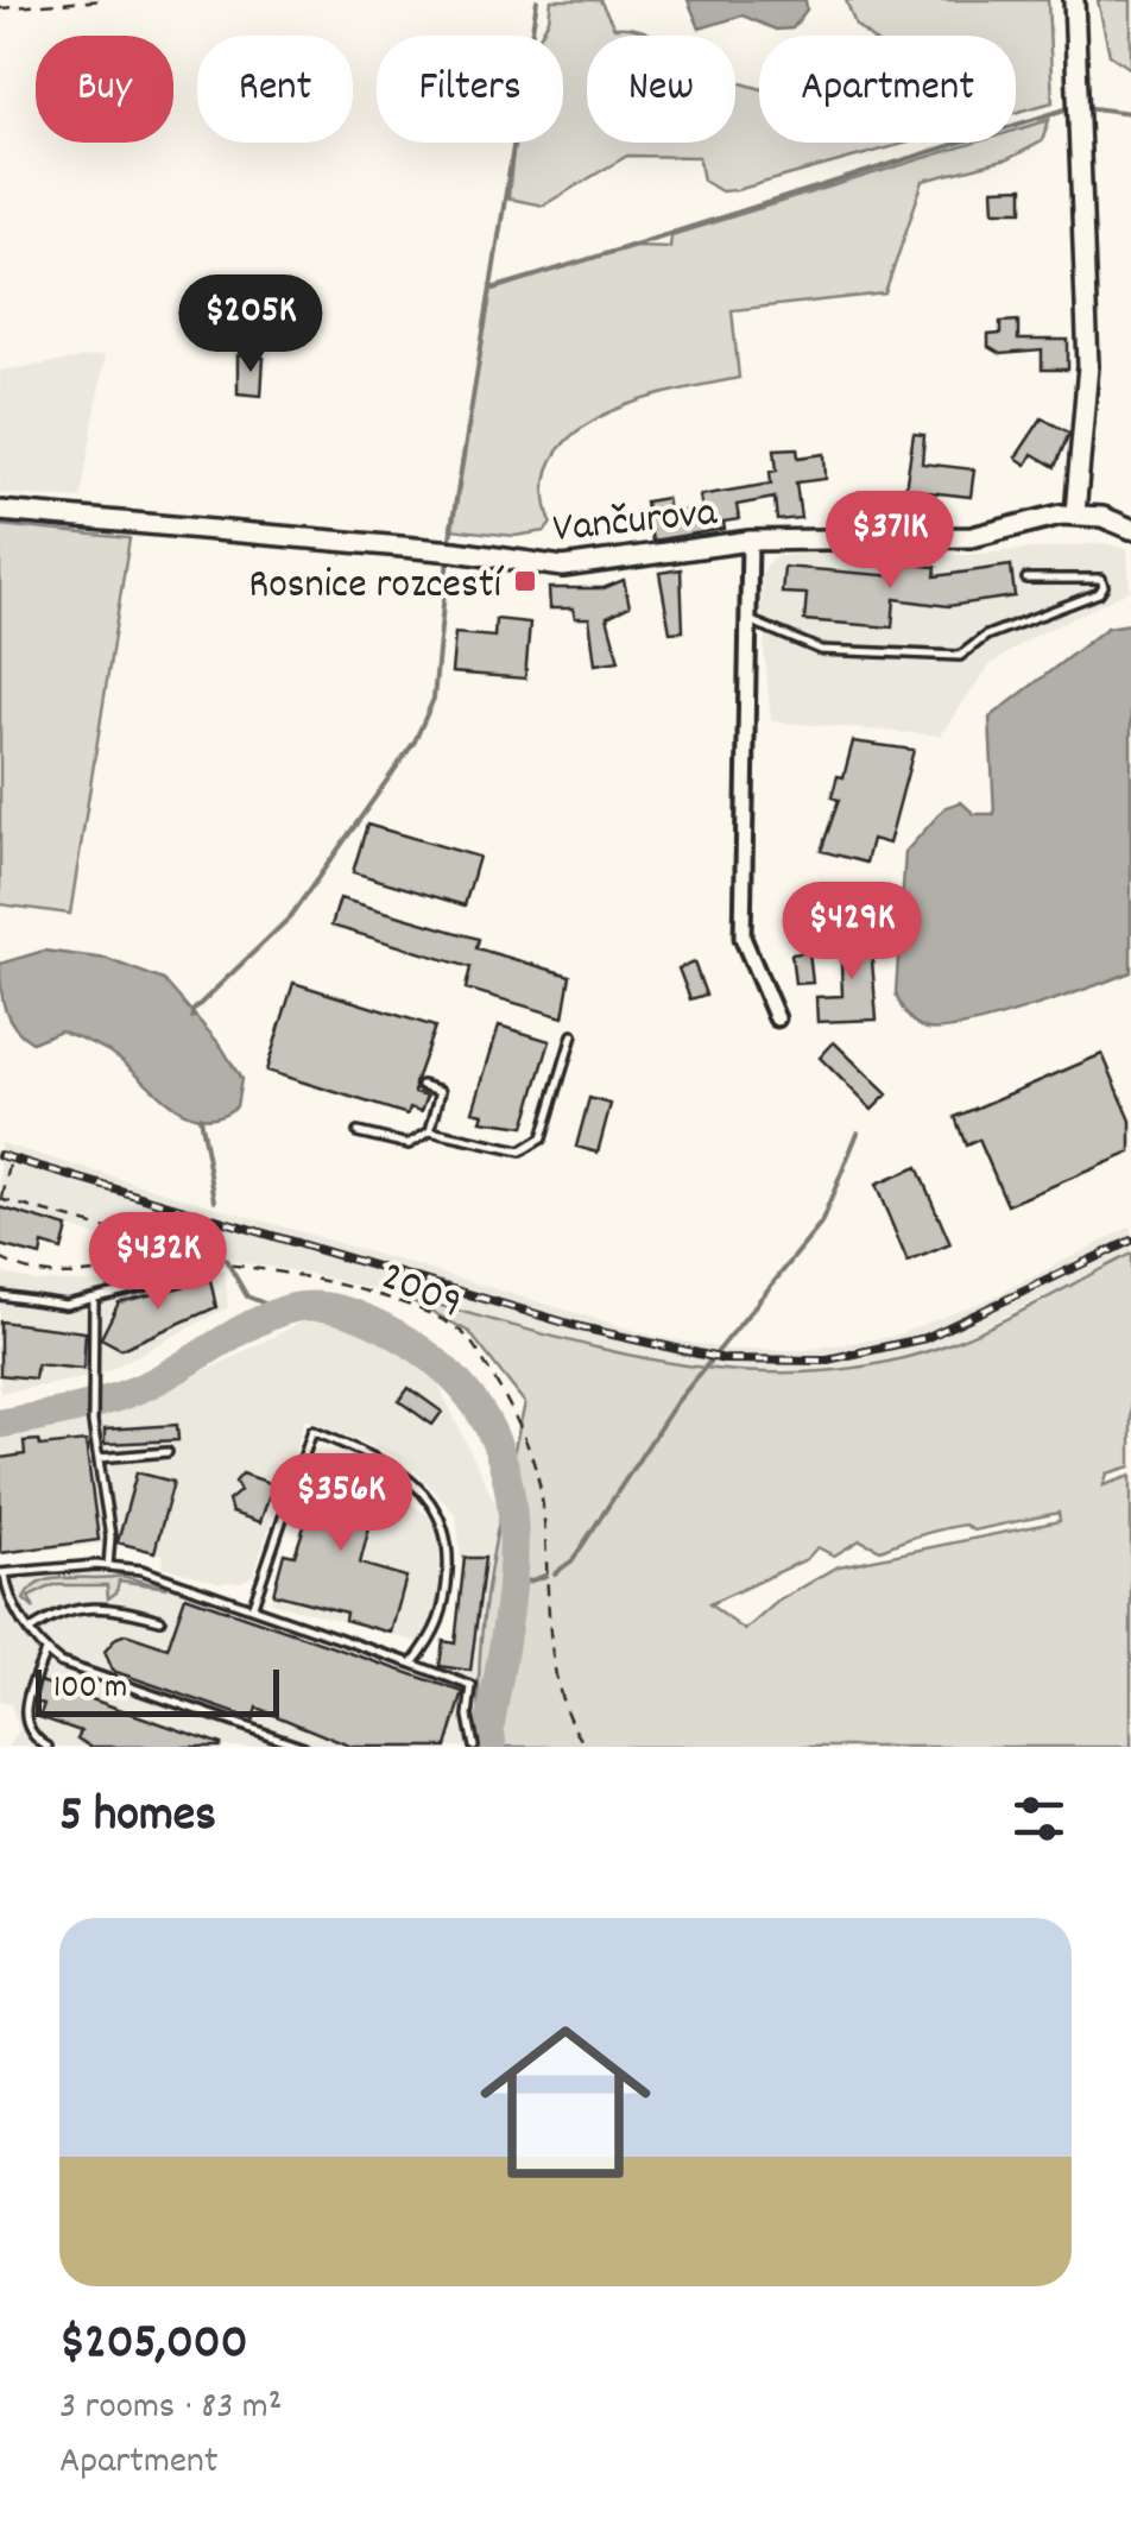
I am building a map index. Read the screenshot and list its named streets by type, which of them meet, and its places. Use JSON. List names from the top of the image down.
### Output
{
  "streets": {
    "street": ["Vančurova"],
    "path": ["2009"]
  },
  "places": {
    "transit": ["Rosnice rozcestí"]
  },
  "scale_bar": "100 m",
  "page": {
    "chip": [
      "Buy",
      "Rent",
      "Filters",
      "New",
      "Apartment"
    ],
    "price": [
      "$205K",
      "$371K",
      "$429K",
      "$432K",
      "$356K"
    ],
    "scale": "100 m",
    "heading": "5 homes",
    "list": [
      {
        "name": "$205,000",
        "note": "3 rooms · 83 m² · Apartment"
      }
    ]
  }
}
